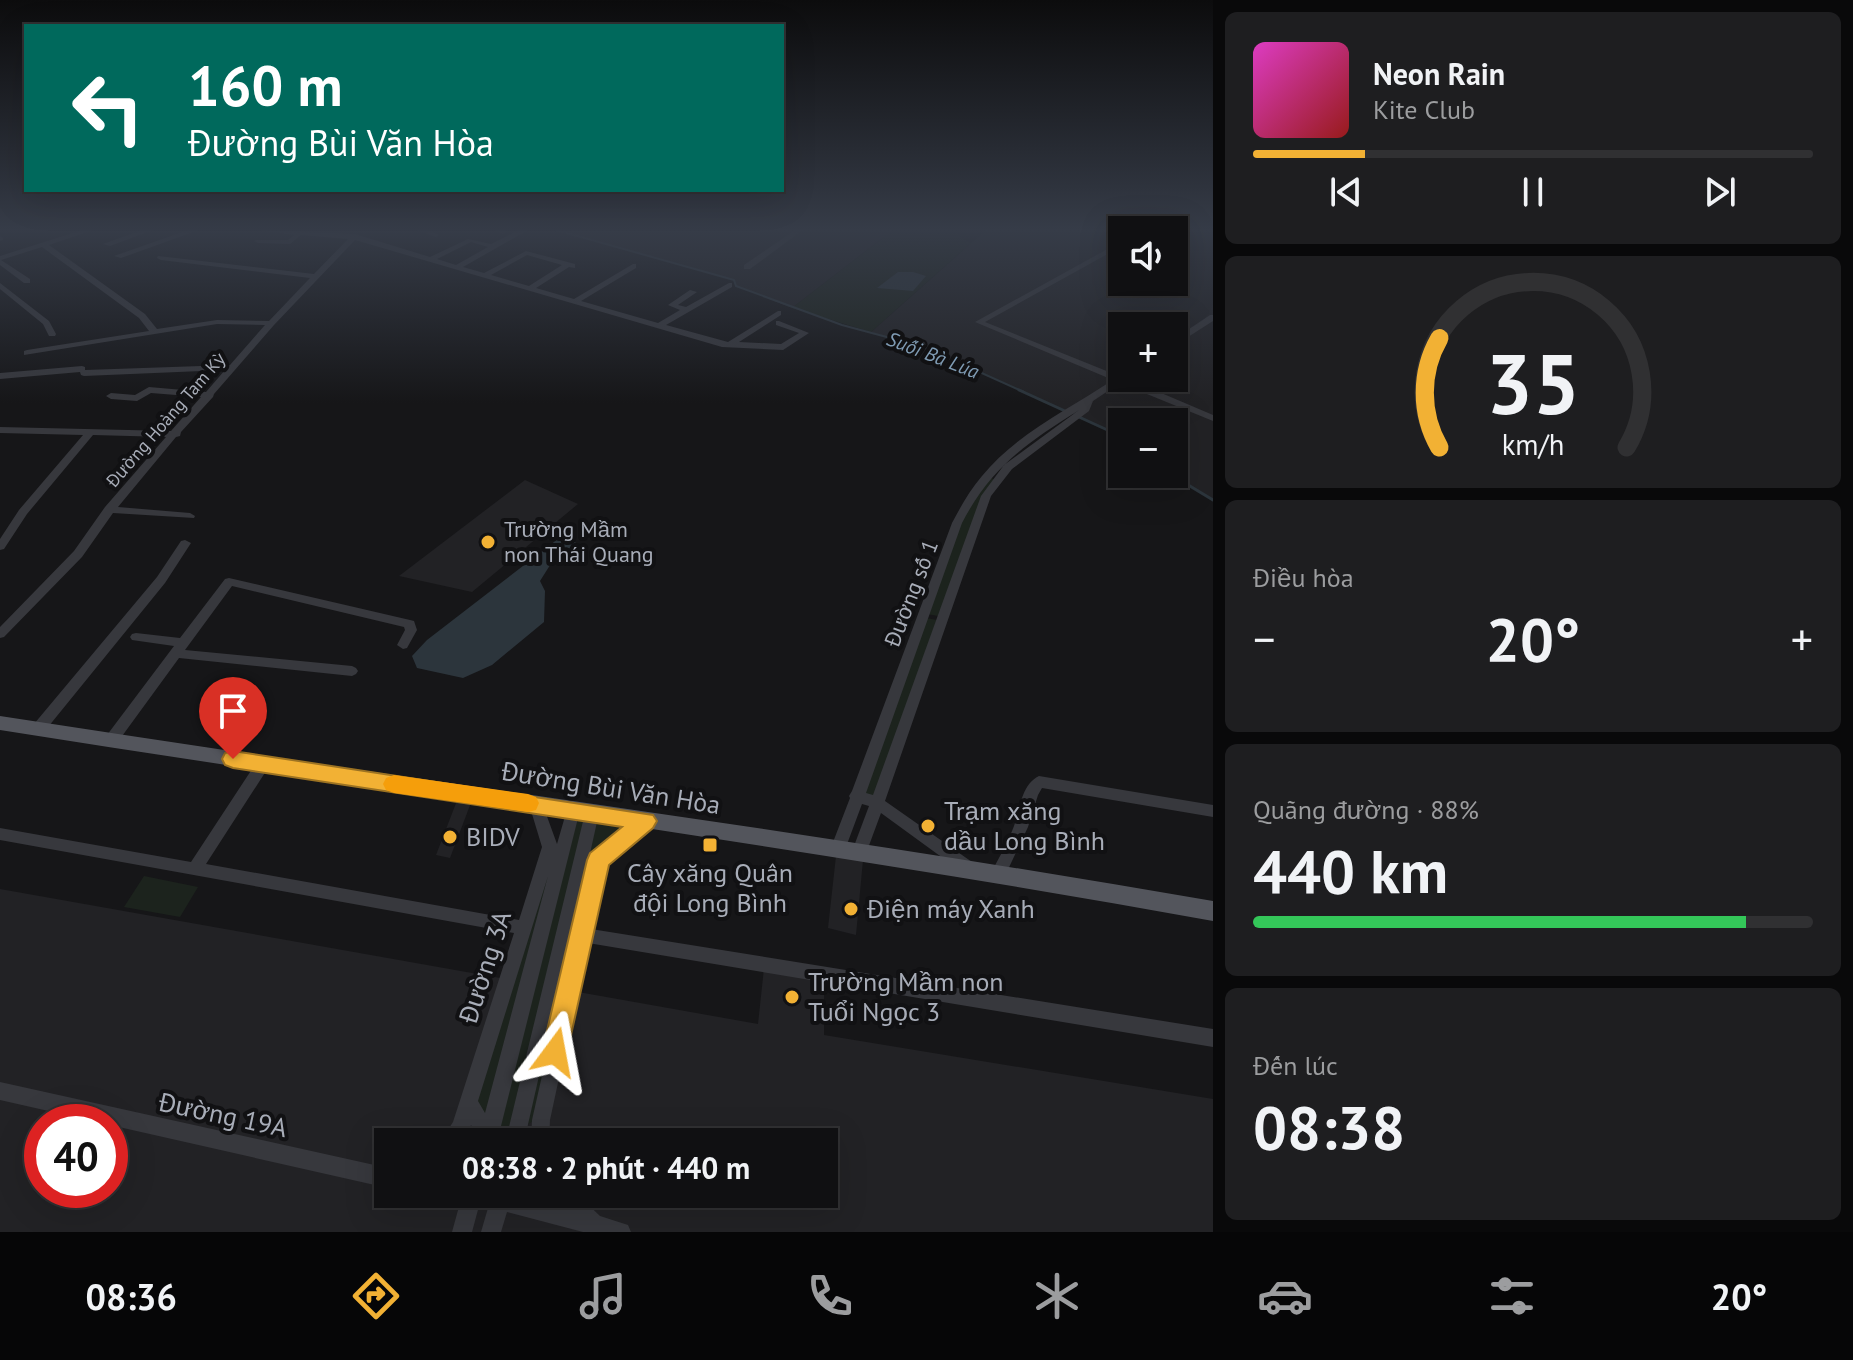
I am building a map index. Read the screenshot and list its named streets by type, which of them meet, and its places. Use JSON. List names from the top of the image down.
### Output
{
  "streets": {
    "main road": ["Đường Bùi Văn Hòa"],
    "street": [
      "Đường Hoàng Tam Kỳ",
      "Đường số 1",
      "Đường 3A",
      "Đường 19A"
    ]
  },
  "crossings": [
    ["Đường số 1", "Đường Bùi Văn Hòa"],
    ["Đường Bùi Văn Hòa", "Đường 3A"]
  ],
  "water": ["Suối Bà Lúa"],
  "places": {
    "other": [
      "Trường Mầm non Thái Quang",
      "Trạm xăng dầu Long Bình",
      "BIDV",
      "Điện máy Xanh",
      "Trường Mầm non Tuổi Ngọc 3"
    ],
    "transit": ["Cây xăng Quân đội Long Bình"]
  },
  "page": {
    "turn": ["160 m", "Đường Bùi Văn Hòa"],
    "song": ["Neon Rain", "Kite Club"],
    "map_buttons": ["+", "−"],
    "tile": [
      "Điều hòa",
      ["Quãng đường · 88%", "440 km"],
      ["Đến lúc", "08:38"]
    ],
    "heat": ["−", "20°", "+"],
    "limit": "40",
    "trip": "08:38 · 2 phút · 440 m",
    "tabs": ["08:36", "20°"],
    "gauge": ["35", "km/h"]
  }
}
